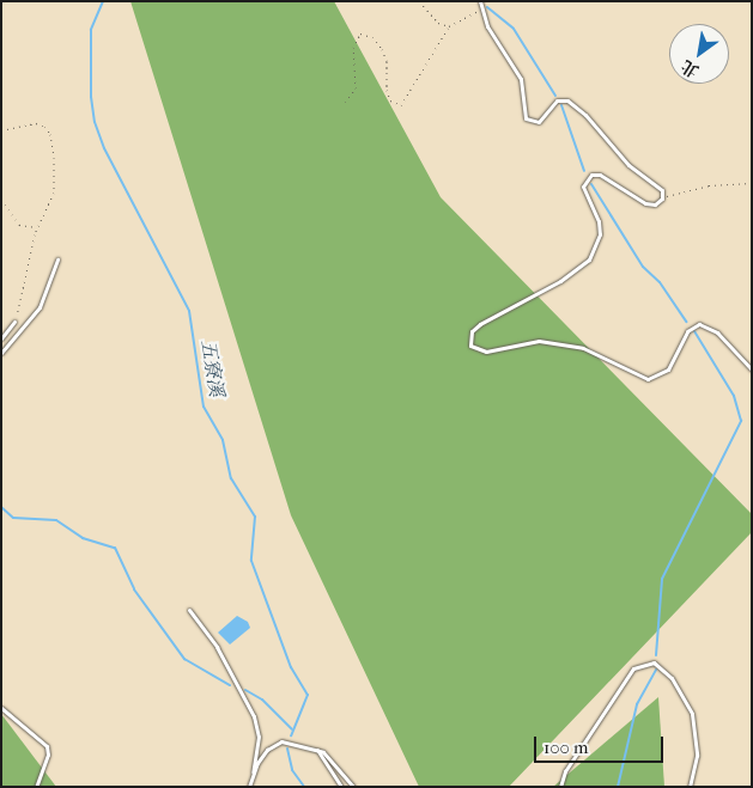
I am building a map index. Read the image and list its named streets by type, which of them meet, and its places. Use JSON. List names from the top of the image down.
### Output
{
  "water": ["五寮溪"],
  "scale_bar": "100 m",
  "north": "bottom left"
}
